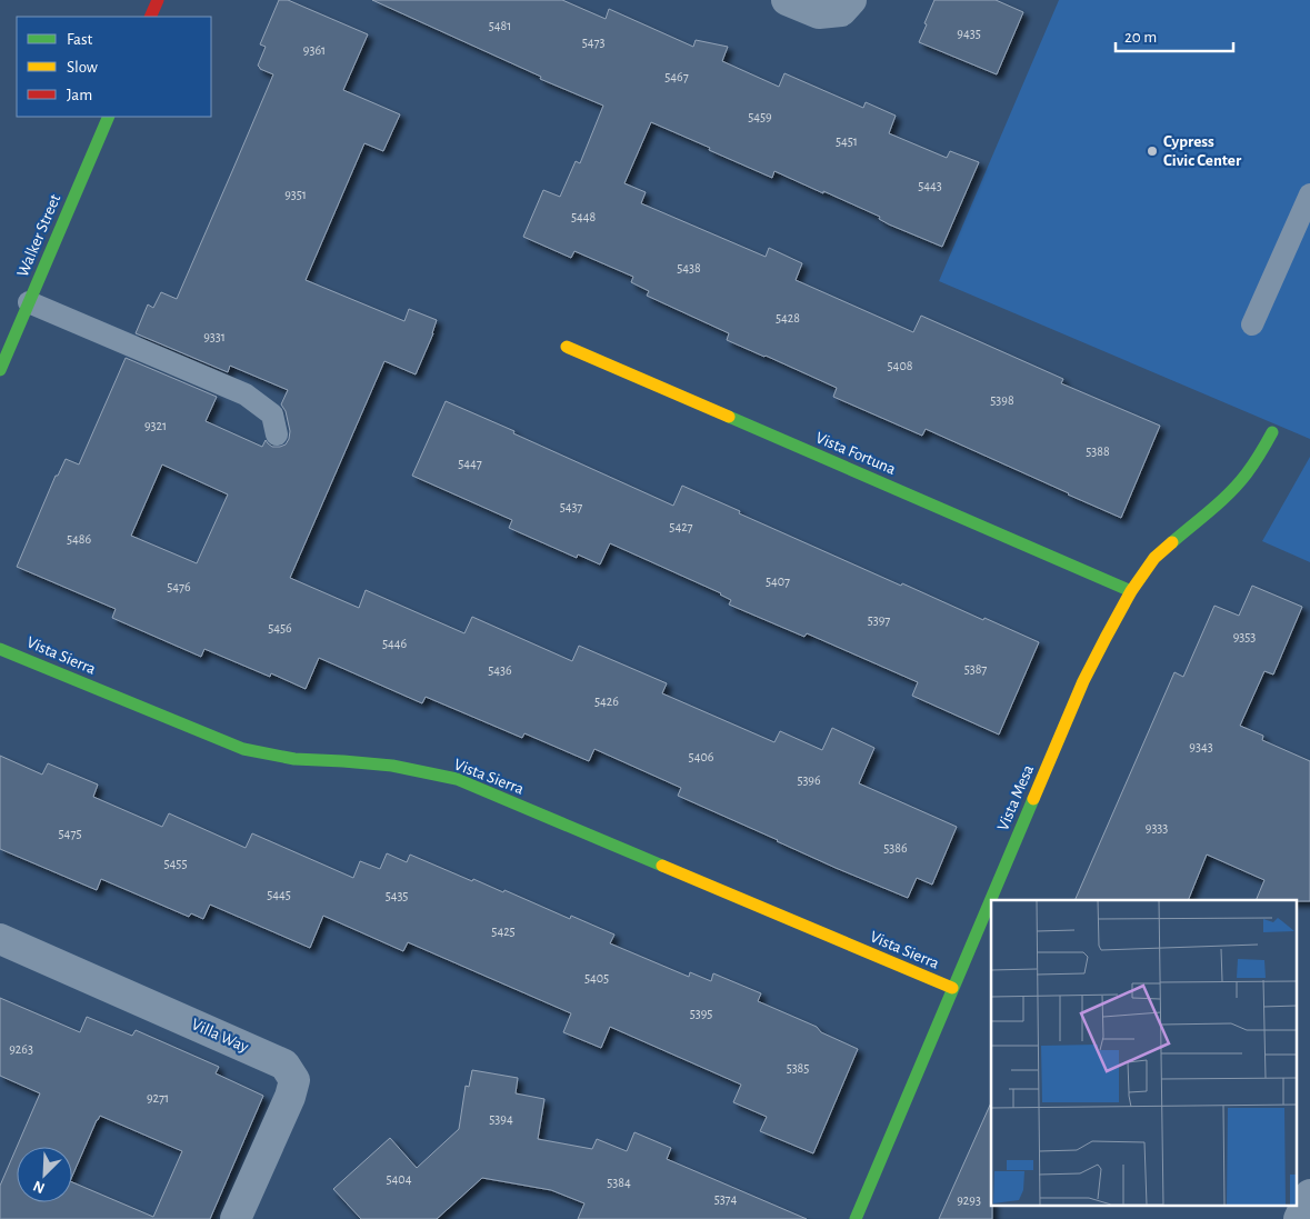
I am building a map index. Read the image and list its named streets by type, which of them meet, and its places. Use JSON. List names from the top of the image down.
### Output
{
  "streets": {
    "street": [
      "Walker Street",
      "Vista Fortuna",
      "Vista Sierra",
      "Vista Mesa",
      "Villa Way"
    ]
  },
  "crossings": [
    ["Vista Fortuna", "Vista Mesa"],
    ["Vista Sierra", "Vista Mesa"]
  ],
  "places": ["Cypress Civic Center"],
  "house_numbers": [
    "5481",
    "9435",
    "5473",
    "9361",
    "5467",
    "5459",
    "5451",
    "5443",
    "9351",
    "5448",
    "5438",
    "5428",
    "9331",
    "5408",
    "5398",
    "9321",
    "5388",
    "5447",
    "5437",
    "5427",
    "5486",
    "5407",
    "5476",
    "5397",
    "5456",
    "9353",
    "5446",
    "5387",
    "5436",
    "5426",
    "9343",
    "5406",
    "5396",
    "9333",
    "5475",
    "5386",
    "5455",
    "5445",
    "5435",
    "5425",
    "5405",
    "5395",
    "9263",
    "5385",
    "9271",
    "5394",
    "5404",
    "5384",
    "5374",
    "9293"
  ],
  "legend": ["Fast", "Slow", "Jam"],
  "scale_bar": "20 m",
  "north": "bottom left"
}
